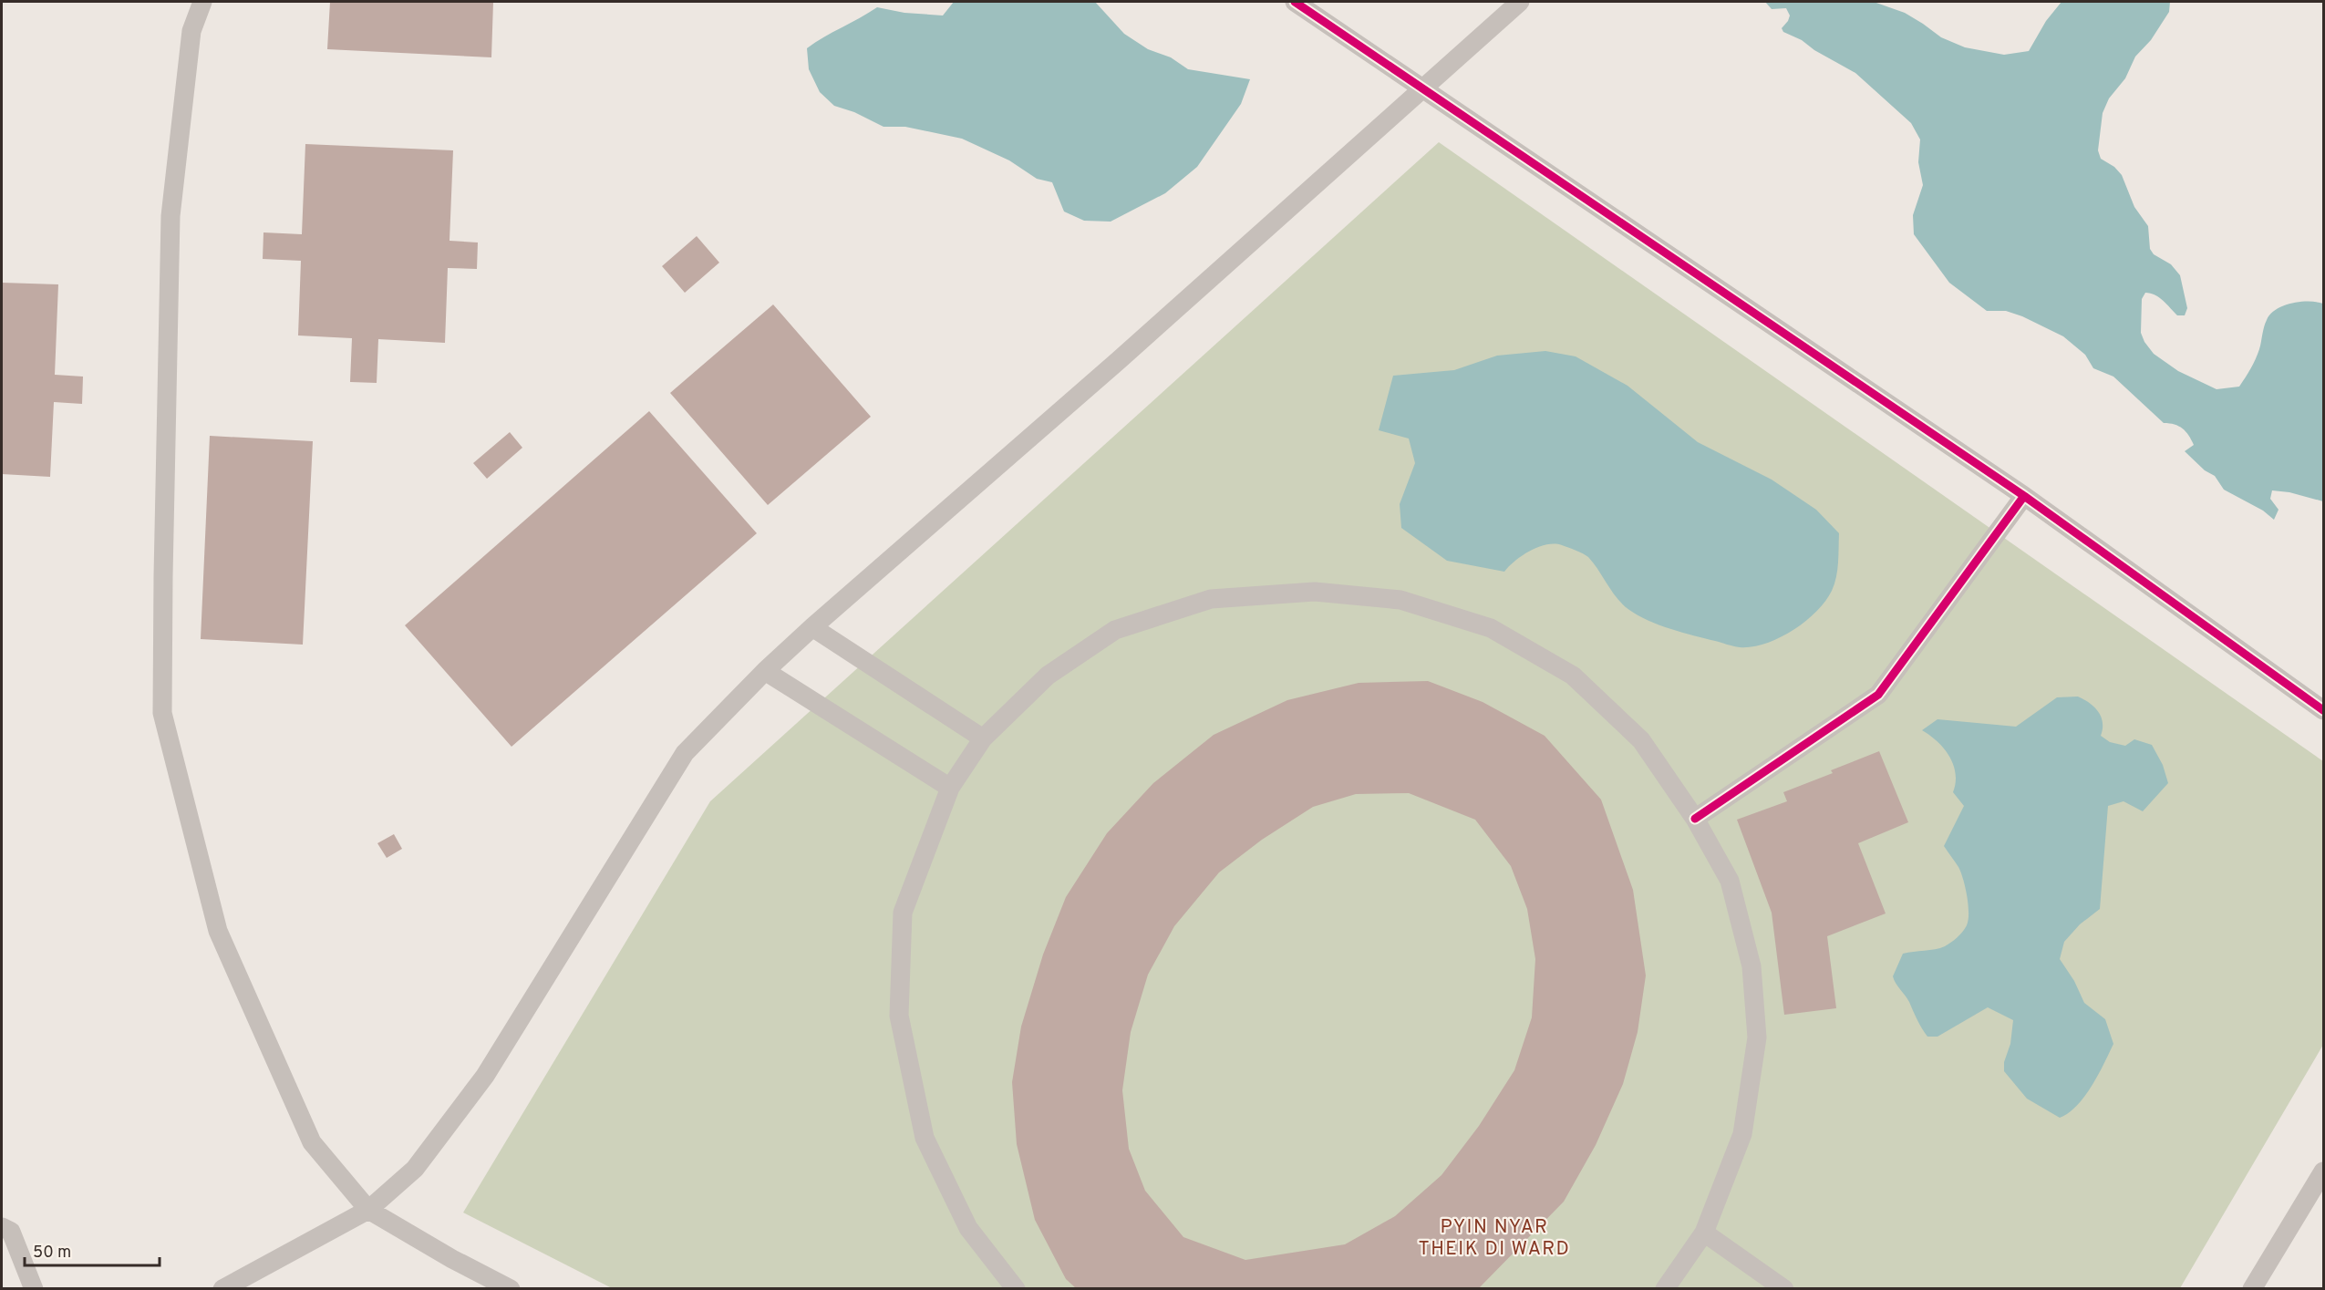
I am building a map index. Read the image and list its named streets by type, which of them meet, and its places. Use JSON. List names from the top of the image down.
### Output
{
  "districts": ["PYIN NYAR THEIK DI WARD"],
  "scale_bar": "50 m"
}
